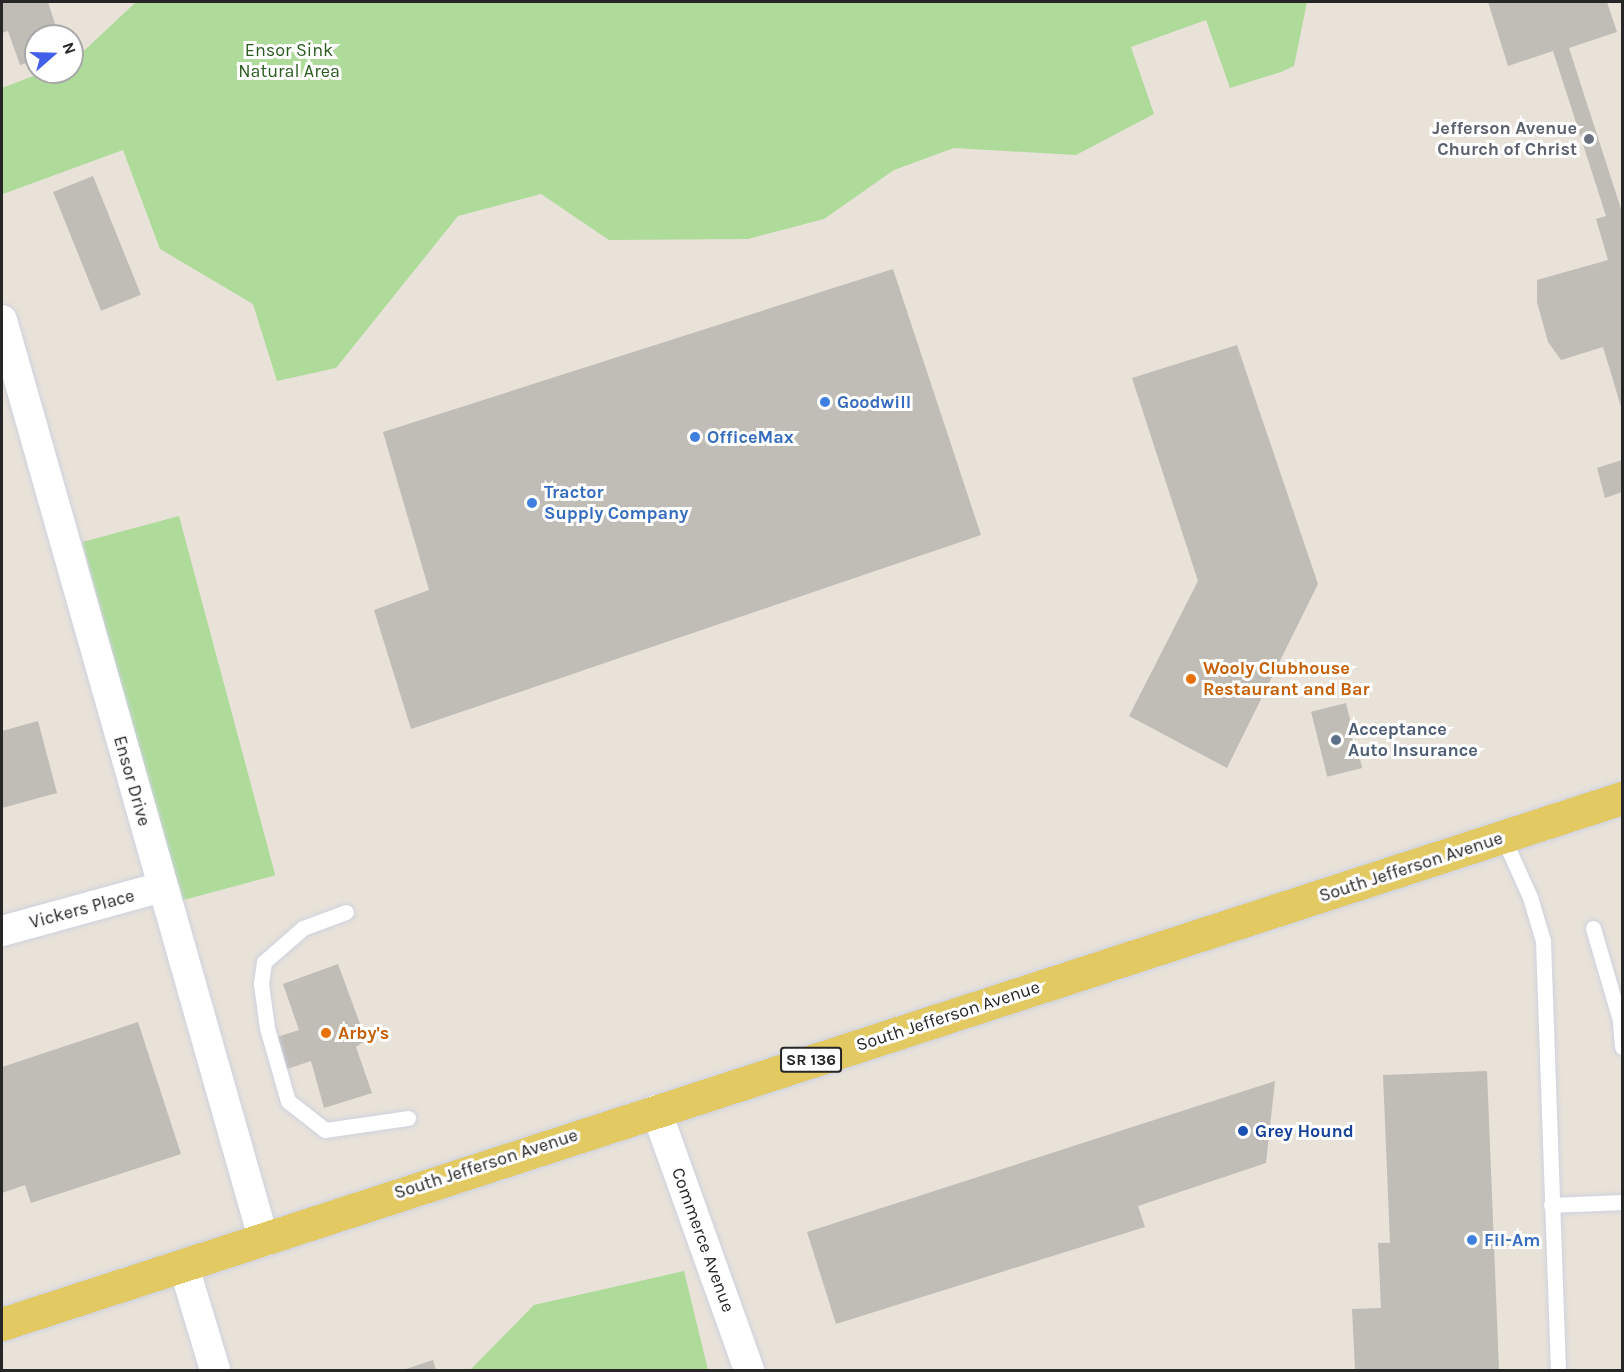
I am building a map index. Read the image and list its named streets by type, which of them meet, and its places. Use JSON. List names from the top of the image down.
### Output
{
  "streets": {
    "main road": ["South Jefferson Avenue", "SR 136"],
    "street": ["Ensor Drive", "Vickers Place", "Commerce Avenue"]
  },
  "crossings": [
    ["Ensor Drive", "South Jefferson Avenue"],
    ["Ensor Drive", "Vickers Place"],
    ["South Jefferson Avenue", "Commerce Avenue"]
  ],
  "parks": ["Ensor Sink Natural Area"],
  "places": [
    "Jefferson Avenue Church of Christ",
    "Goodwill",
    "OfficeMax",
    "Tractor Supply Company",
    "Wooly Clubhouse Restaurant and Bar",
    "Acceptance Auto Insurance",
    "Arby's",
    "Grey Hound",
    "Fil-Am"
  ],
  "north": "right"
}
